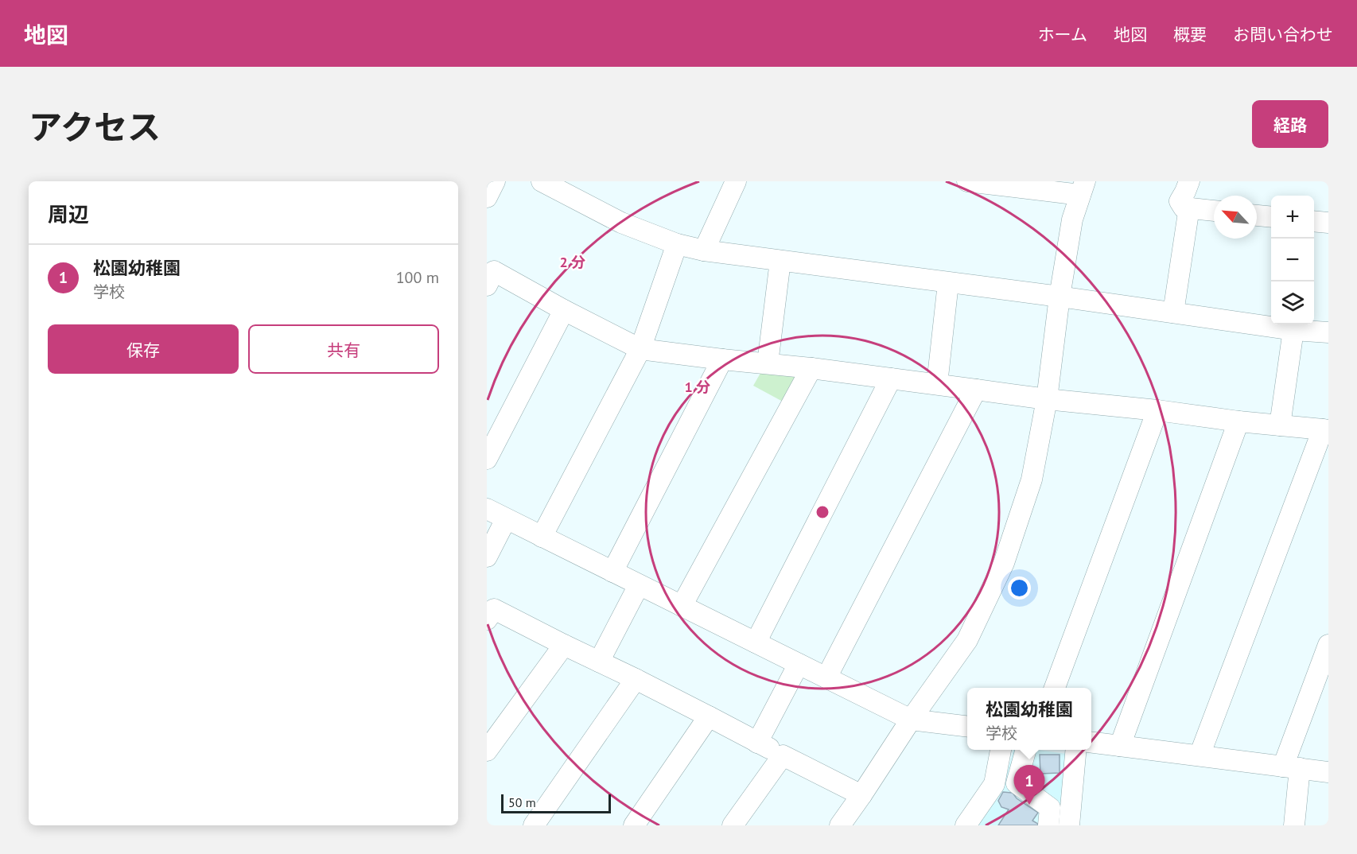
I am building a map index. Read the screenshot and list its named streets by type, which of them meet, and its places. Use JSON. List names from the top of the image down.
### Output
{
  "scale_bar": "50 m",
  "north": "top left",
  "page": {
    "header": "地図",
    "nav": [
      "ホーム",
      "地図",
      "概要",
      "お問い合わせ"
    ],
    "title": "アクセス",
    "buttons": [
      "経路",
      ["保存", "共有"]
    ],
    "heading": "周辺",
    "map_buttons": ["+", "−"],
    "list": [
      {
        "mark": "1",
        "name": "松園幼稚園",
        "note": "学校",
        "value": "100 m"
      }
    ],
    "popup": ["松園幼稚園", "学校"],
    "pins": "1",
    "scale": "50 m"
  },
  "rings": ["2 分", "1 分"]
}
